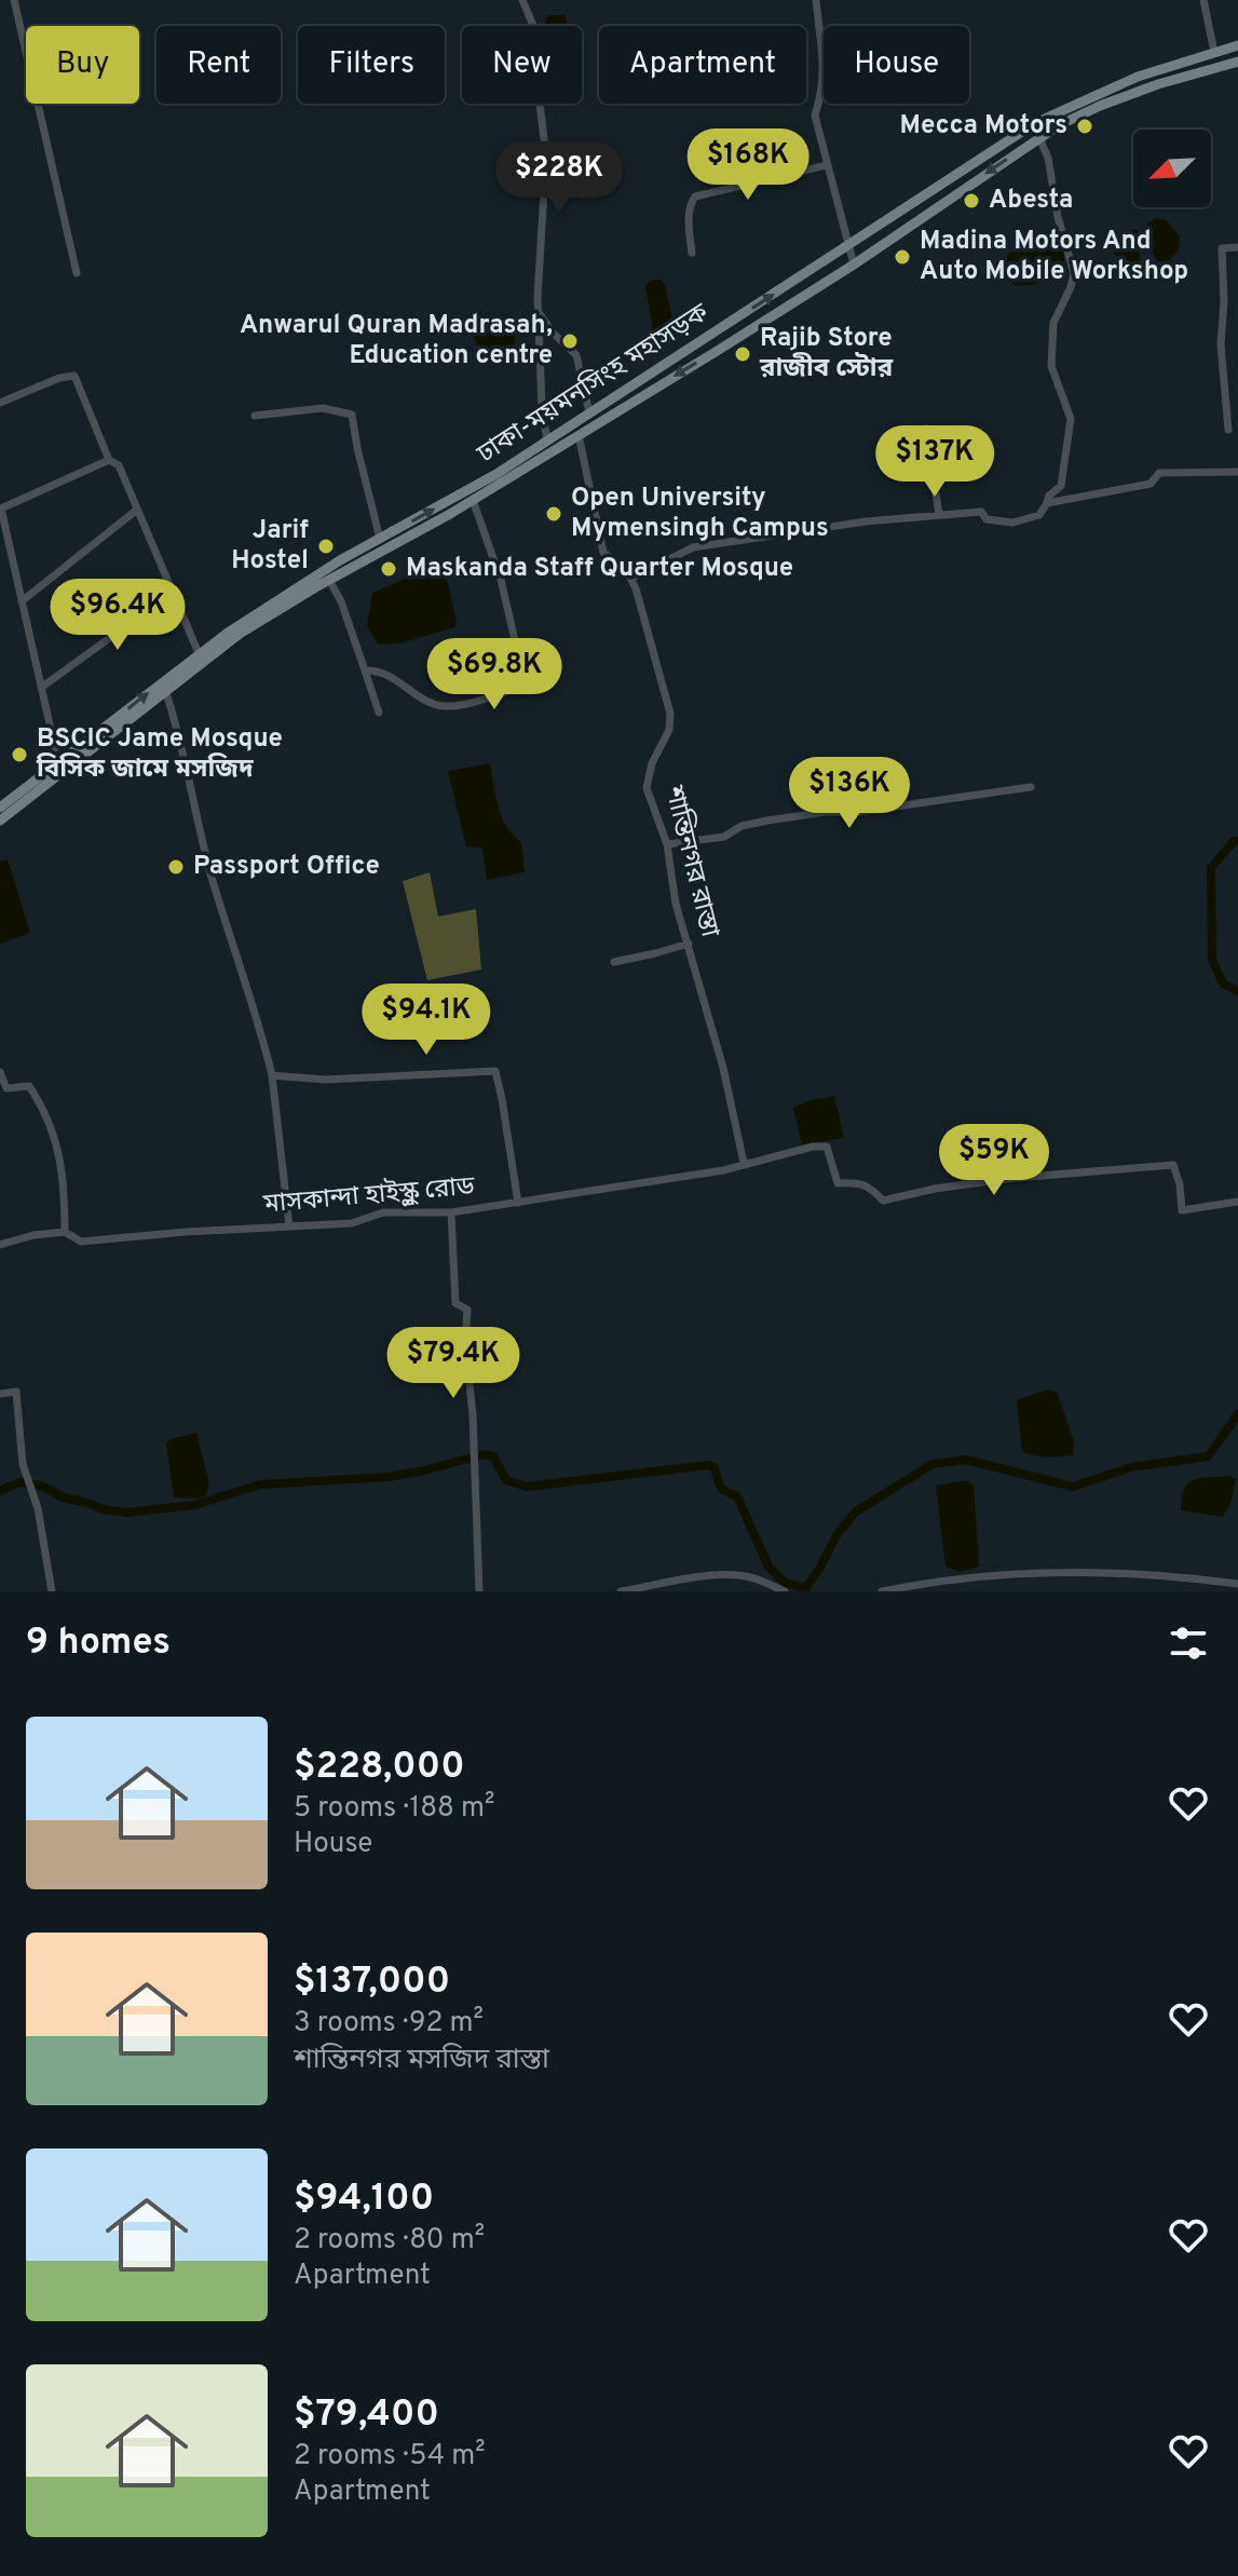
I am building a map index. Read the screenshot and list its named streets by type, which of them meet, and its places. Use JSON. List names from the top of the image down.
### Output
{
  "streets": {
    "main road": ["ঢাকা-ময়মনসিংহ মহাসড়ক"],
    "street": ["শান্তিনগর রাস্তা", "মাসকান্দা হাইস্কুল রোড"]
  },
  "crossings": [
    ["ঢাকা-ময়মনসিংহ মহাসড়ক", "শান্তিনগর রাস্তা"],
    ["শান্তিনগর রাস্তা", "মাসকান্দা হাইস্কুল রোড"]
  ],
  "places": [
    "Mecca Motors",
    "Abesta",
    "Madina Motors And Auto Mobile Workshop",
    "Anwarul Quran Madrasah, Education centre",
    "Rajib Store রাজীব স্টোর",
    "Open University Mymensingh Campus",
    "Jarif Hostel",
    "Maskanda Staff Quarter Mosque",
    "BSCIC Jame Mosque বিসিক জামে মসজিদ",
    "Passport Office"
  ],
  "north": "bottom left",
  "page": {
    "chip": [
      "Buy",
      "Rent",
      "Filters",
      "New",
      "Apartment",
      "House"
    ],
    "price": [
      "$168K",
      "$228K",
      "$137K",
      "$96.4K",
      "$69.8K",
      "$136K",
      "$94.1K",
      "$59K",
      "$79.4K"
    ],
    "heading": "9 homes",
    "list": [
      {
        "name": "$228,000",
        "note": "5 rooms · 188 m² · House"
      },
      {
        "name": "$137,000",
        "note": "3 rooms · 92 m² · শান্তিনগর মসজিদ রাস্তা"
      },
      {
        "name": "$94,100",
        "note": "2 rooms · 80 m² · Apartment"
      },
      {
        "name": "$79,400",
        "note": "2 rooms · 54 m² · Apartment"
      }
    ]
  }
}
